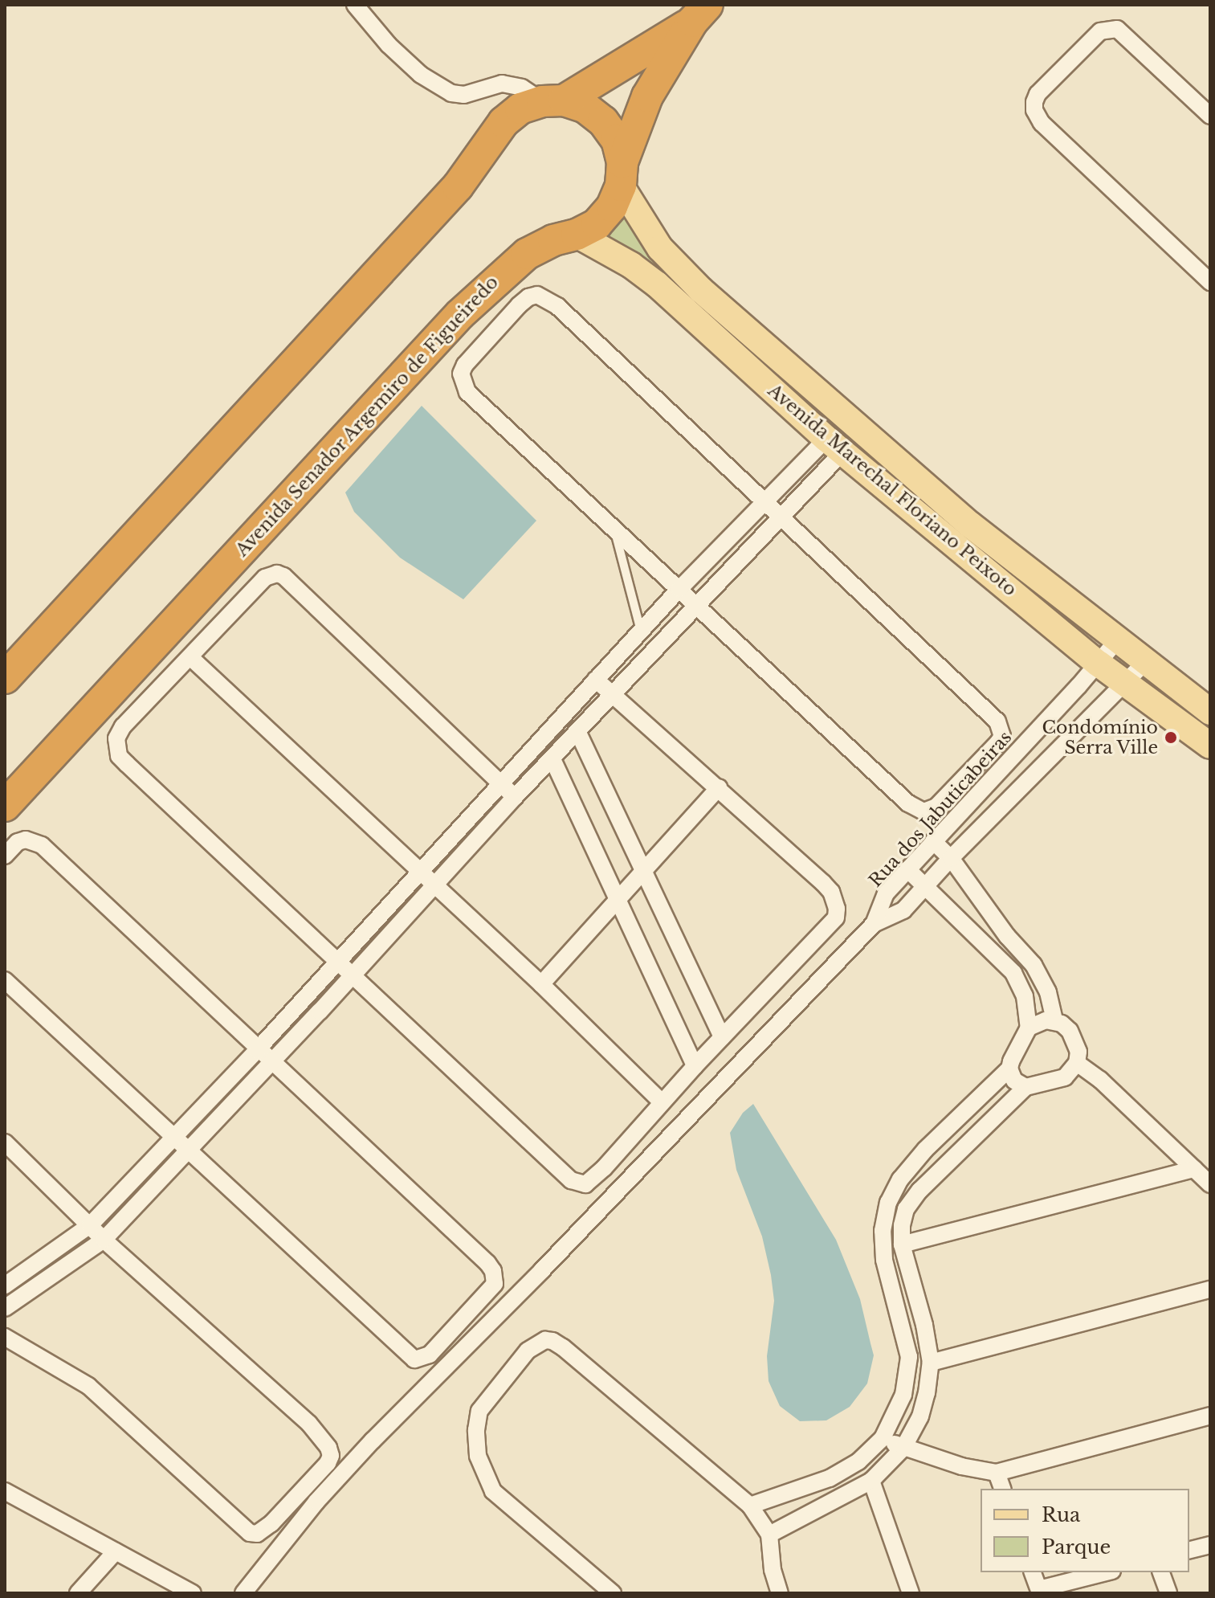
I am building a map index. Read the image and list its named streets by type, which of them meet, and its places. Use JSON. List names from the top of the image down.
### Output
{
  "streets": {
    "highway": ["Avenida Senador Argemiro de Figueiredo"],
    "main road": ["Avenida Marechal Floriano Peixoto"],
    "street": ["Rua dos Jabuticabeiras"]
  },
  "crossings": [
    ["Avenida Senador Argemiro de Figueiredo", "Avenida Marechal Floriano Peixoto"],
    ["Avenida Marechal Floriano Peixoto", "Rua dos Jabuticabeiras"]
  ],
  "places": ["Condomínio Serra Ville"],
  "legend": ["Rua", "Parque"]
}
